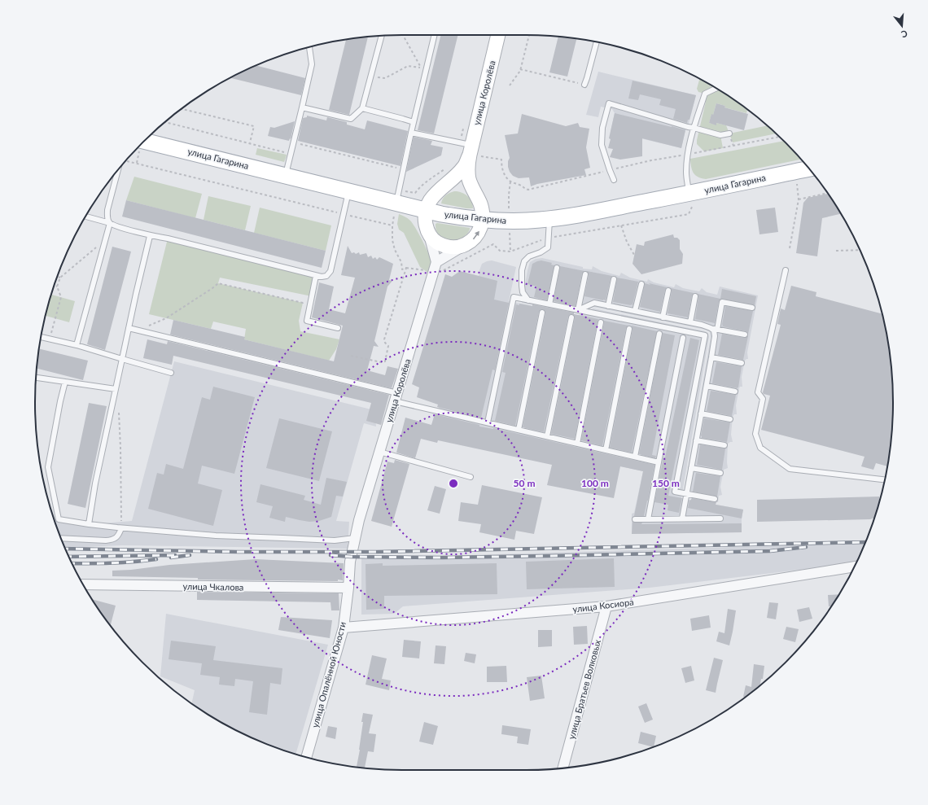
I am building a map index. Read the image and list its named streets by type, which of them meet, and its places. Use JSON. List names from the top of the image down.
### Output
{
  "streets": {
    "main road": ["улица Королёва", "улица Гагарина"],
    "street": [
      "улица Чкалова",
      "улица Косиора",
      "улица Опалённой Юности",
      "улица Братьев Волковых"
    ]
  },
  "crossings": [
    ["улица Королёва", "улица Опалённой Юности"],
    ["улица Чкалова", "улица Опалённой Юности"],
    ["улица Косиора", "улица Опалённой Юности"],
    ["улица Косиора", "улица Братьев Волковых"]
  ],
  "north": "bottom",
  "rings": ["50 m", "100 m", "150 m"]
}
